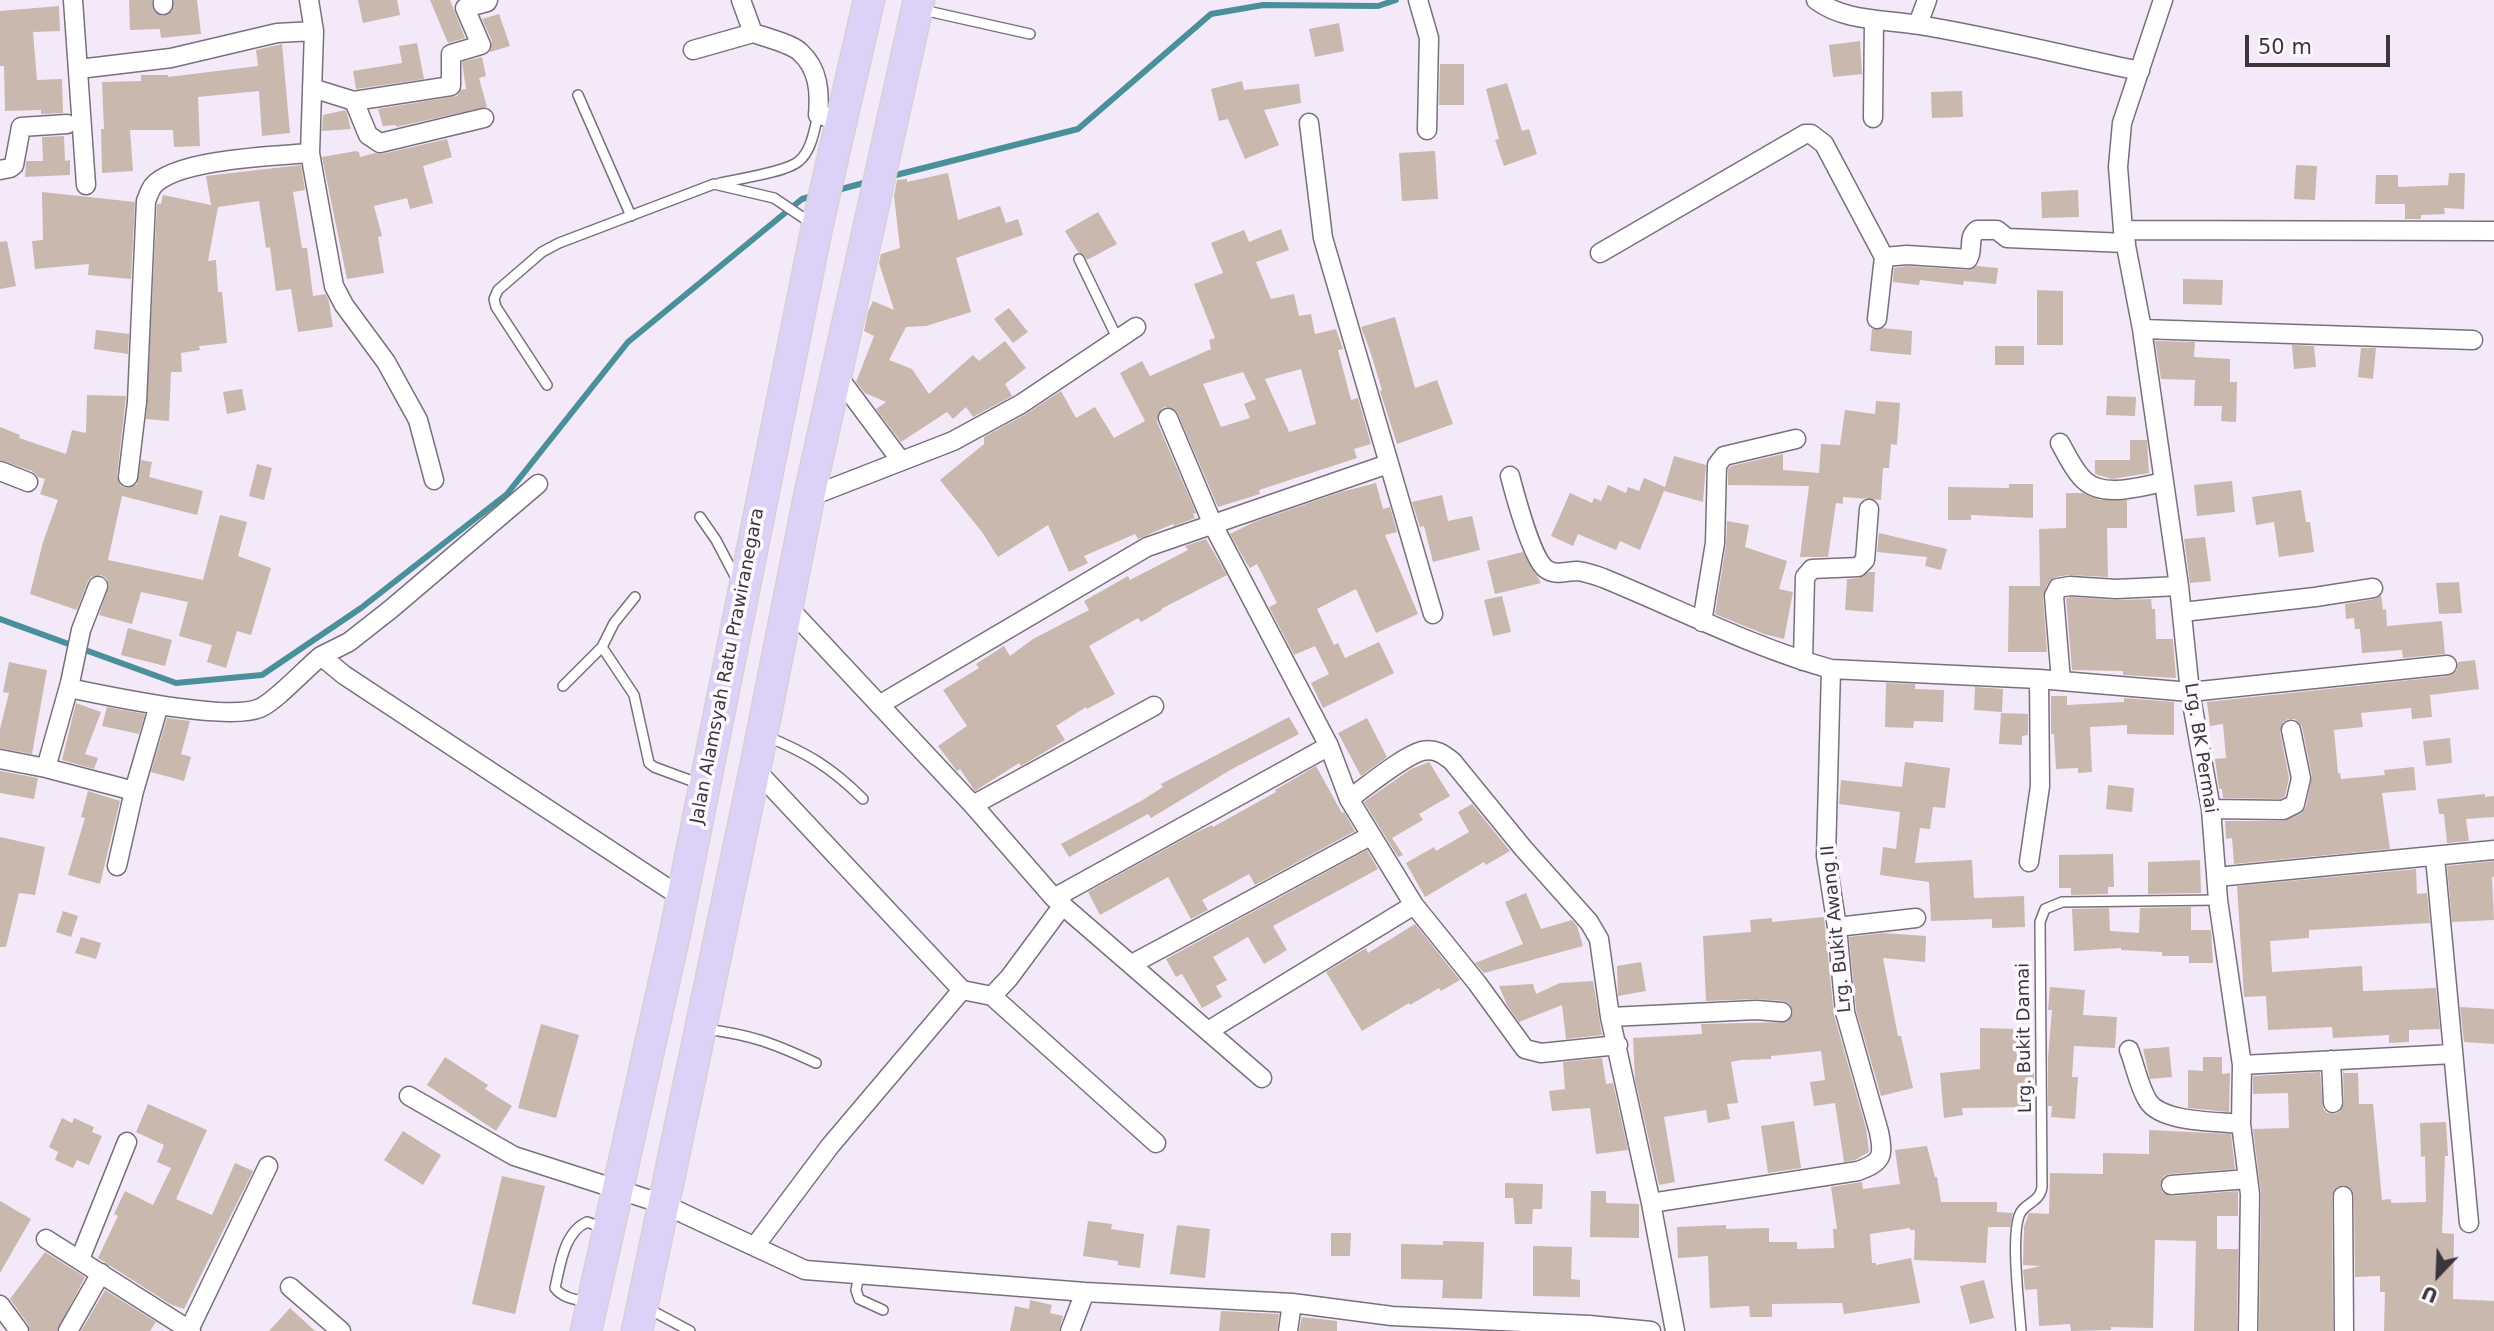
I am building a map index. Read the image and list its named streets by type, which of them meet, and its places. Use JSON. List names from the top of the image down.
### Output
{
  "streets": {
    "highway": ["Jalan Alamsyah Ratu Prawiranegara"],
    "street": ["Lrg. BK Permai", "Lrg. Bukit Awang II"],
    "lane": ["Lrg. Bukit Damai"]
  },
  "crossings": [
    ["Lrg. BK Permai", "Lrg. Bukit Damai"]
  ],
  "scale_bar": "50 m",
  "north": "bottom left"
}
